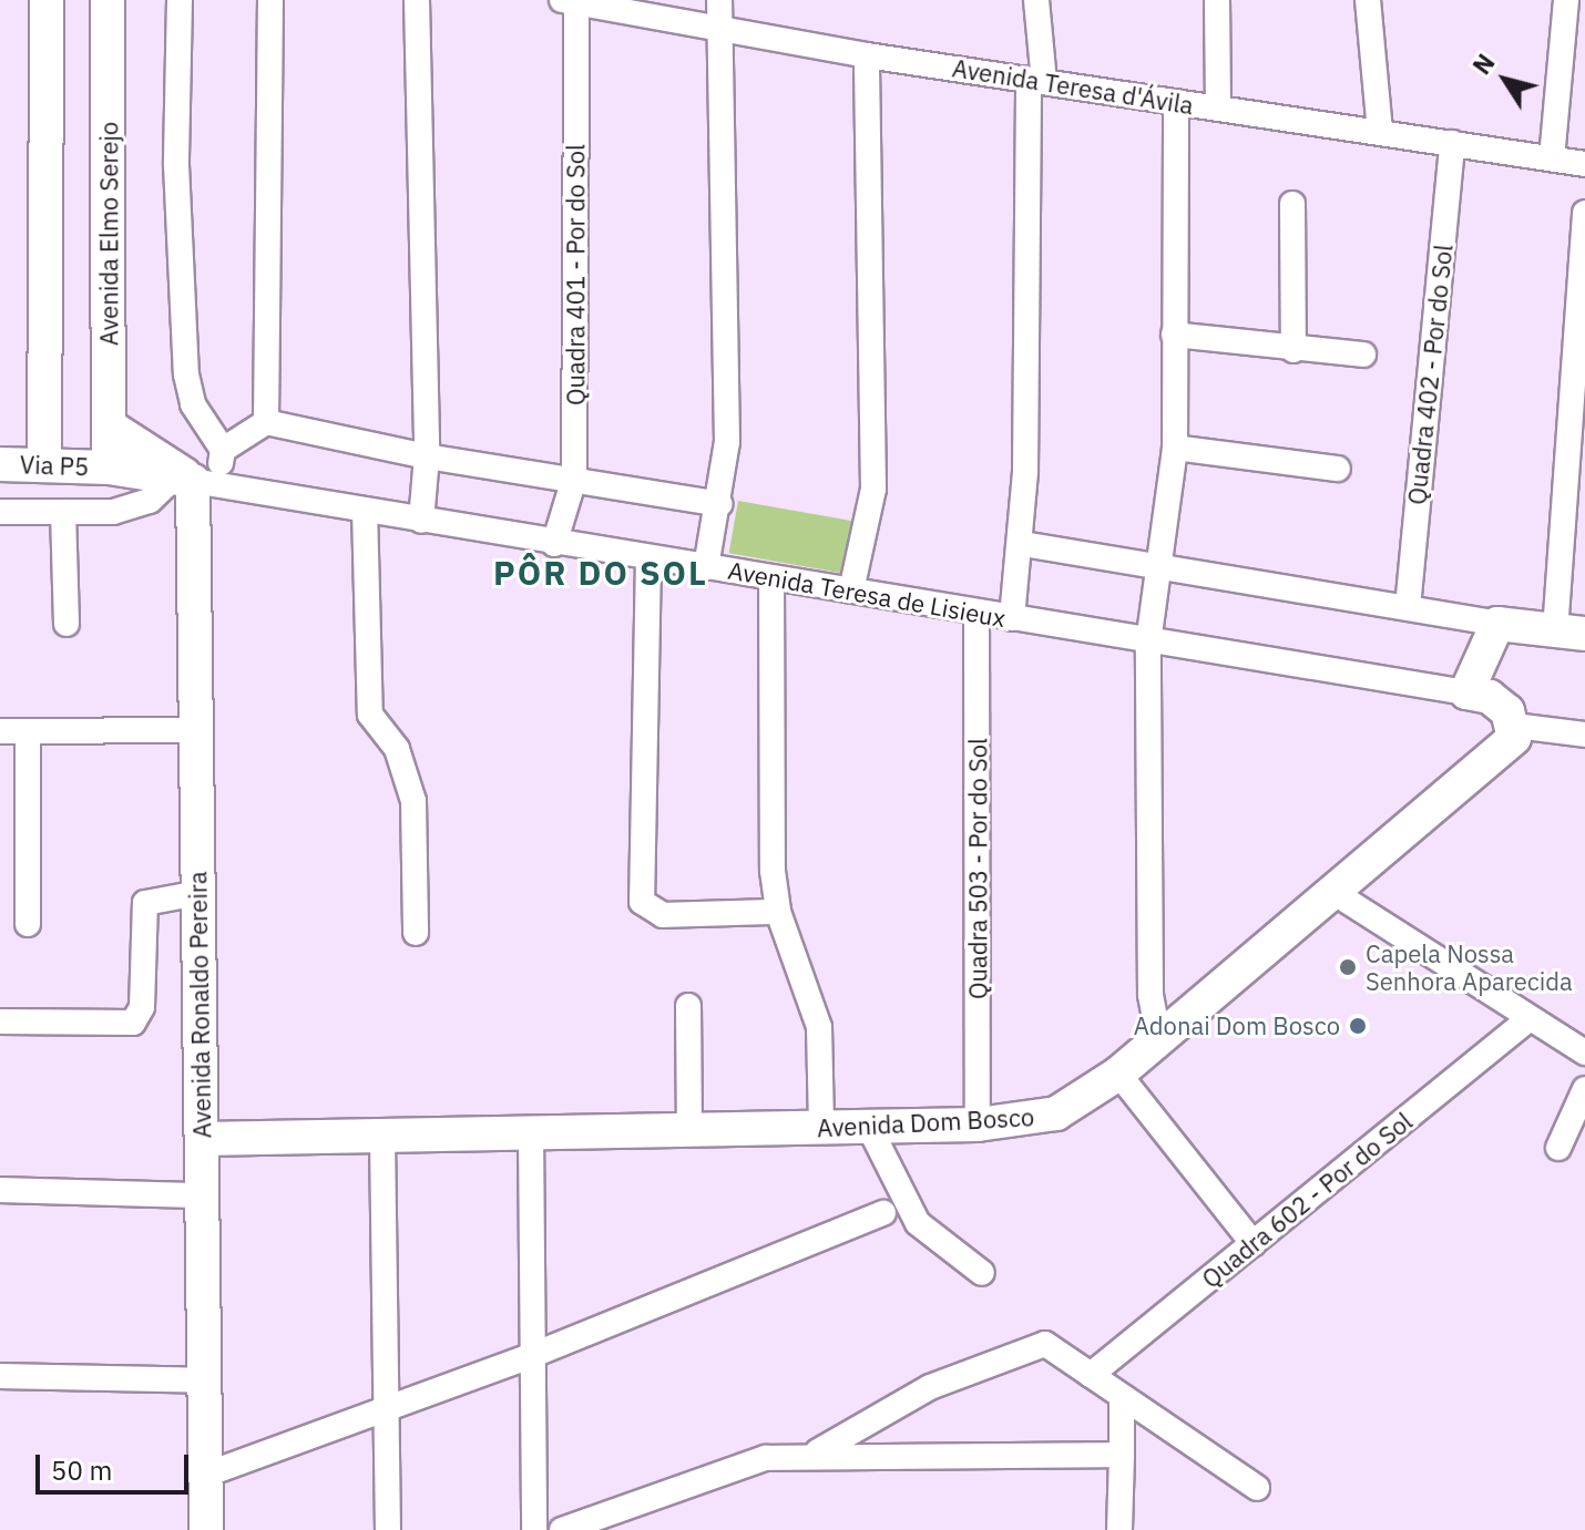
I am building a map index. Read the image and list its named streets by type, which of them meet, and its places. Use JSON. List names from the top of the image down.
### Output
{
  "streets": {
    "street": [
      "Avenida Teresa d'Ávila",
      "Avenida Elmo Serejo",
      "Quadra 401 - Por do Sol",
      "Quadra 402 - Por do Sol",
      "Via P5",
      "Avenida Teresa de Lisieux",
      "Quadra 503 - Por do Sol",
      "Avenida Ronaldo Pereira",
      "Avenida Dom Bosco",
      "Quadra 602 - Por do Sol"
    ]
  },
  "crossings": [
    ["Avenida Teresa d'Ávila", "Quadra 401 - Por do Sol"],
    ["Avenida Teresa d'Ávila", "Quadra 402 - Por do Sol"],
    ["Avenida Elmo Serejo", "Via P5"],
    ["Quadra 401 - Por do Sol", "Avenida Teresa de Lisieux"],
    ["Via P5", "Avenida Teresa de Lisieux"],
    ["Via P5", "Avenida Ronaldo Pereira"],
    ["Avenida Teresa de Lisieux", "Quadra 503 - Por do Sol"],
    ["Avenida Teresa de Lisieux", "Avenida Ronaldo Pereira"],
    ["Avenida Teresa de Lisieux", "Avenida Dom Bosco"],
    ["Quadra 503 - Por do Sol", "Avenida Dom Bosco"],
    ["Avenida Ronaldo Pereira", "Avenida Dom Bosco"]
  ],
  "districts": ["PÔR DO SOL"],
  "places": ["Capela Nossa Senhora Aparecida", "Adonai Dom Bosco"],
  "scale_bar": "50 m",
  "north": "top left"
}
